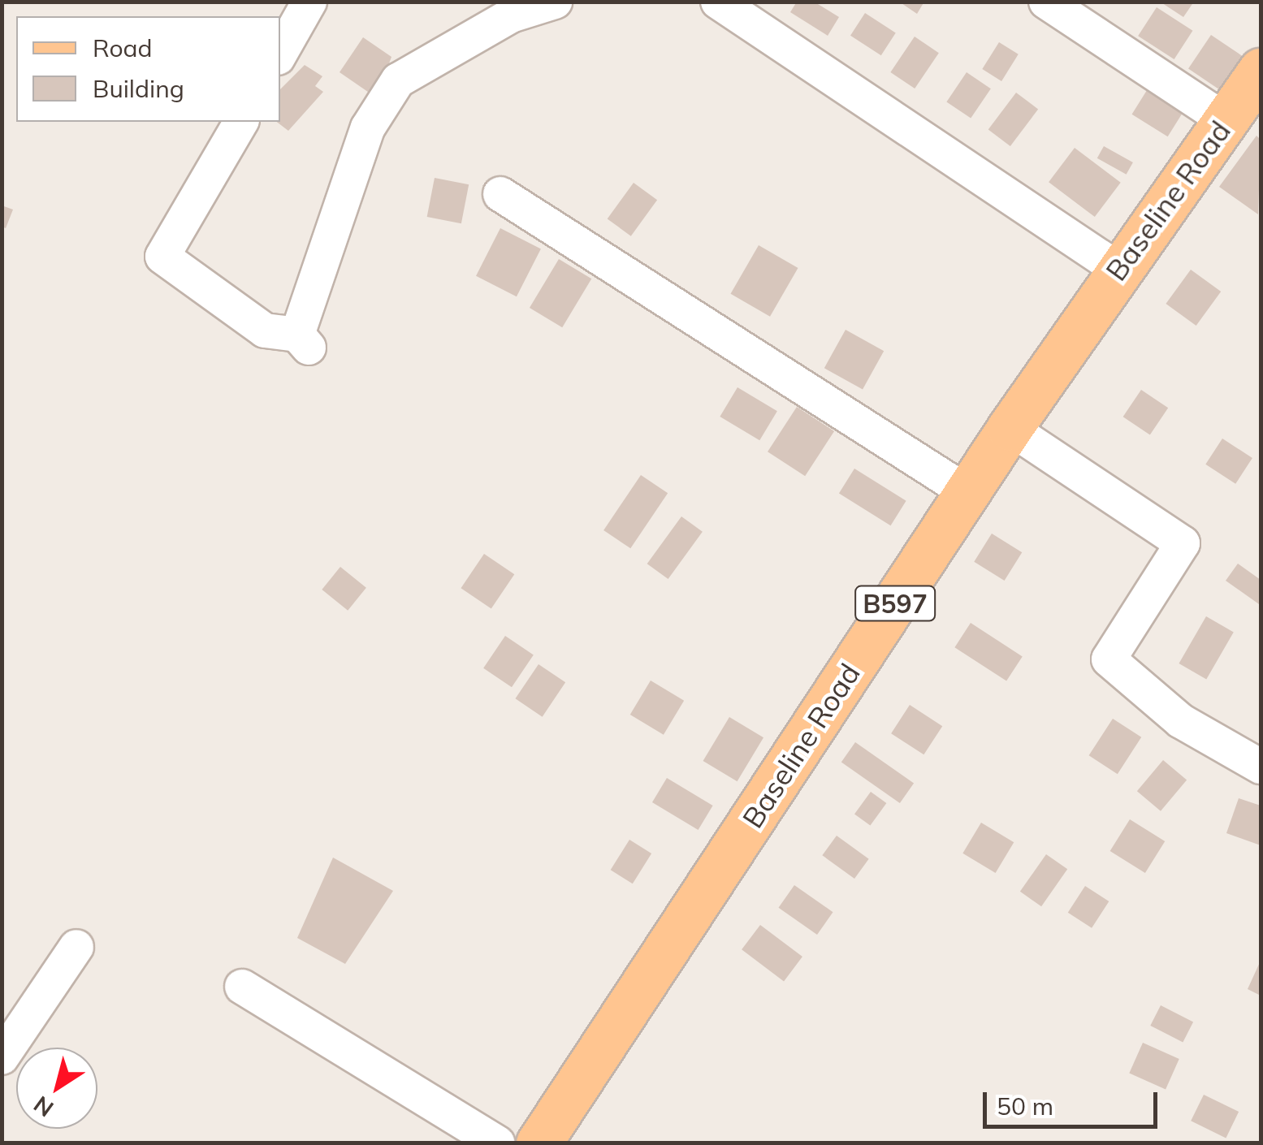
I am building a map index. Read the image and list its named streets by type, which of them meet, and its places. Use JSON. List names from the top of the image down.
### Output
{
  "streets": {
    "main road": ["Baseline Road", "B597"]
  },
  "legend": ["Road", "Building"],
  "scale_bar": "50 m",
  "north": "bottom left"
}
